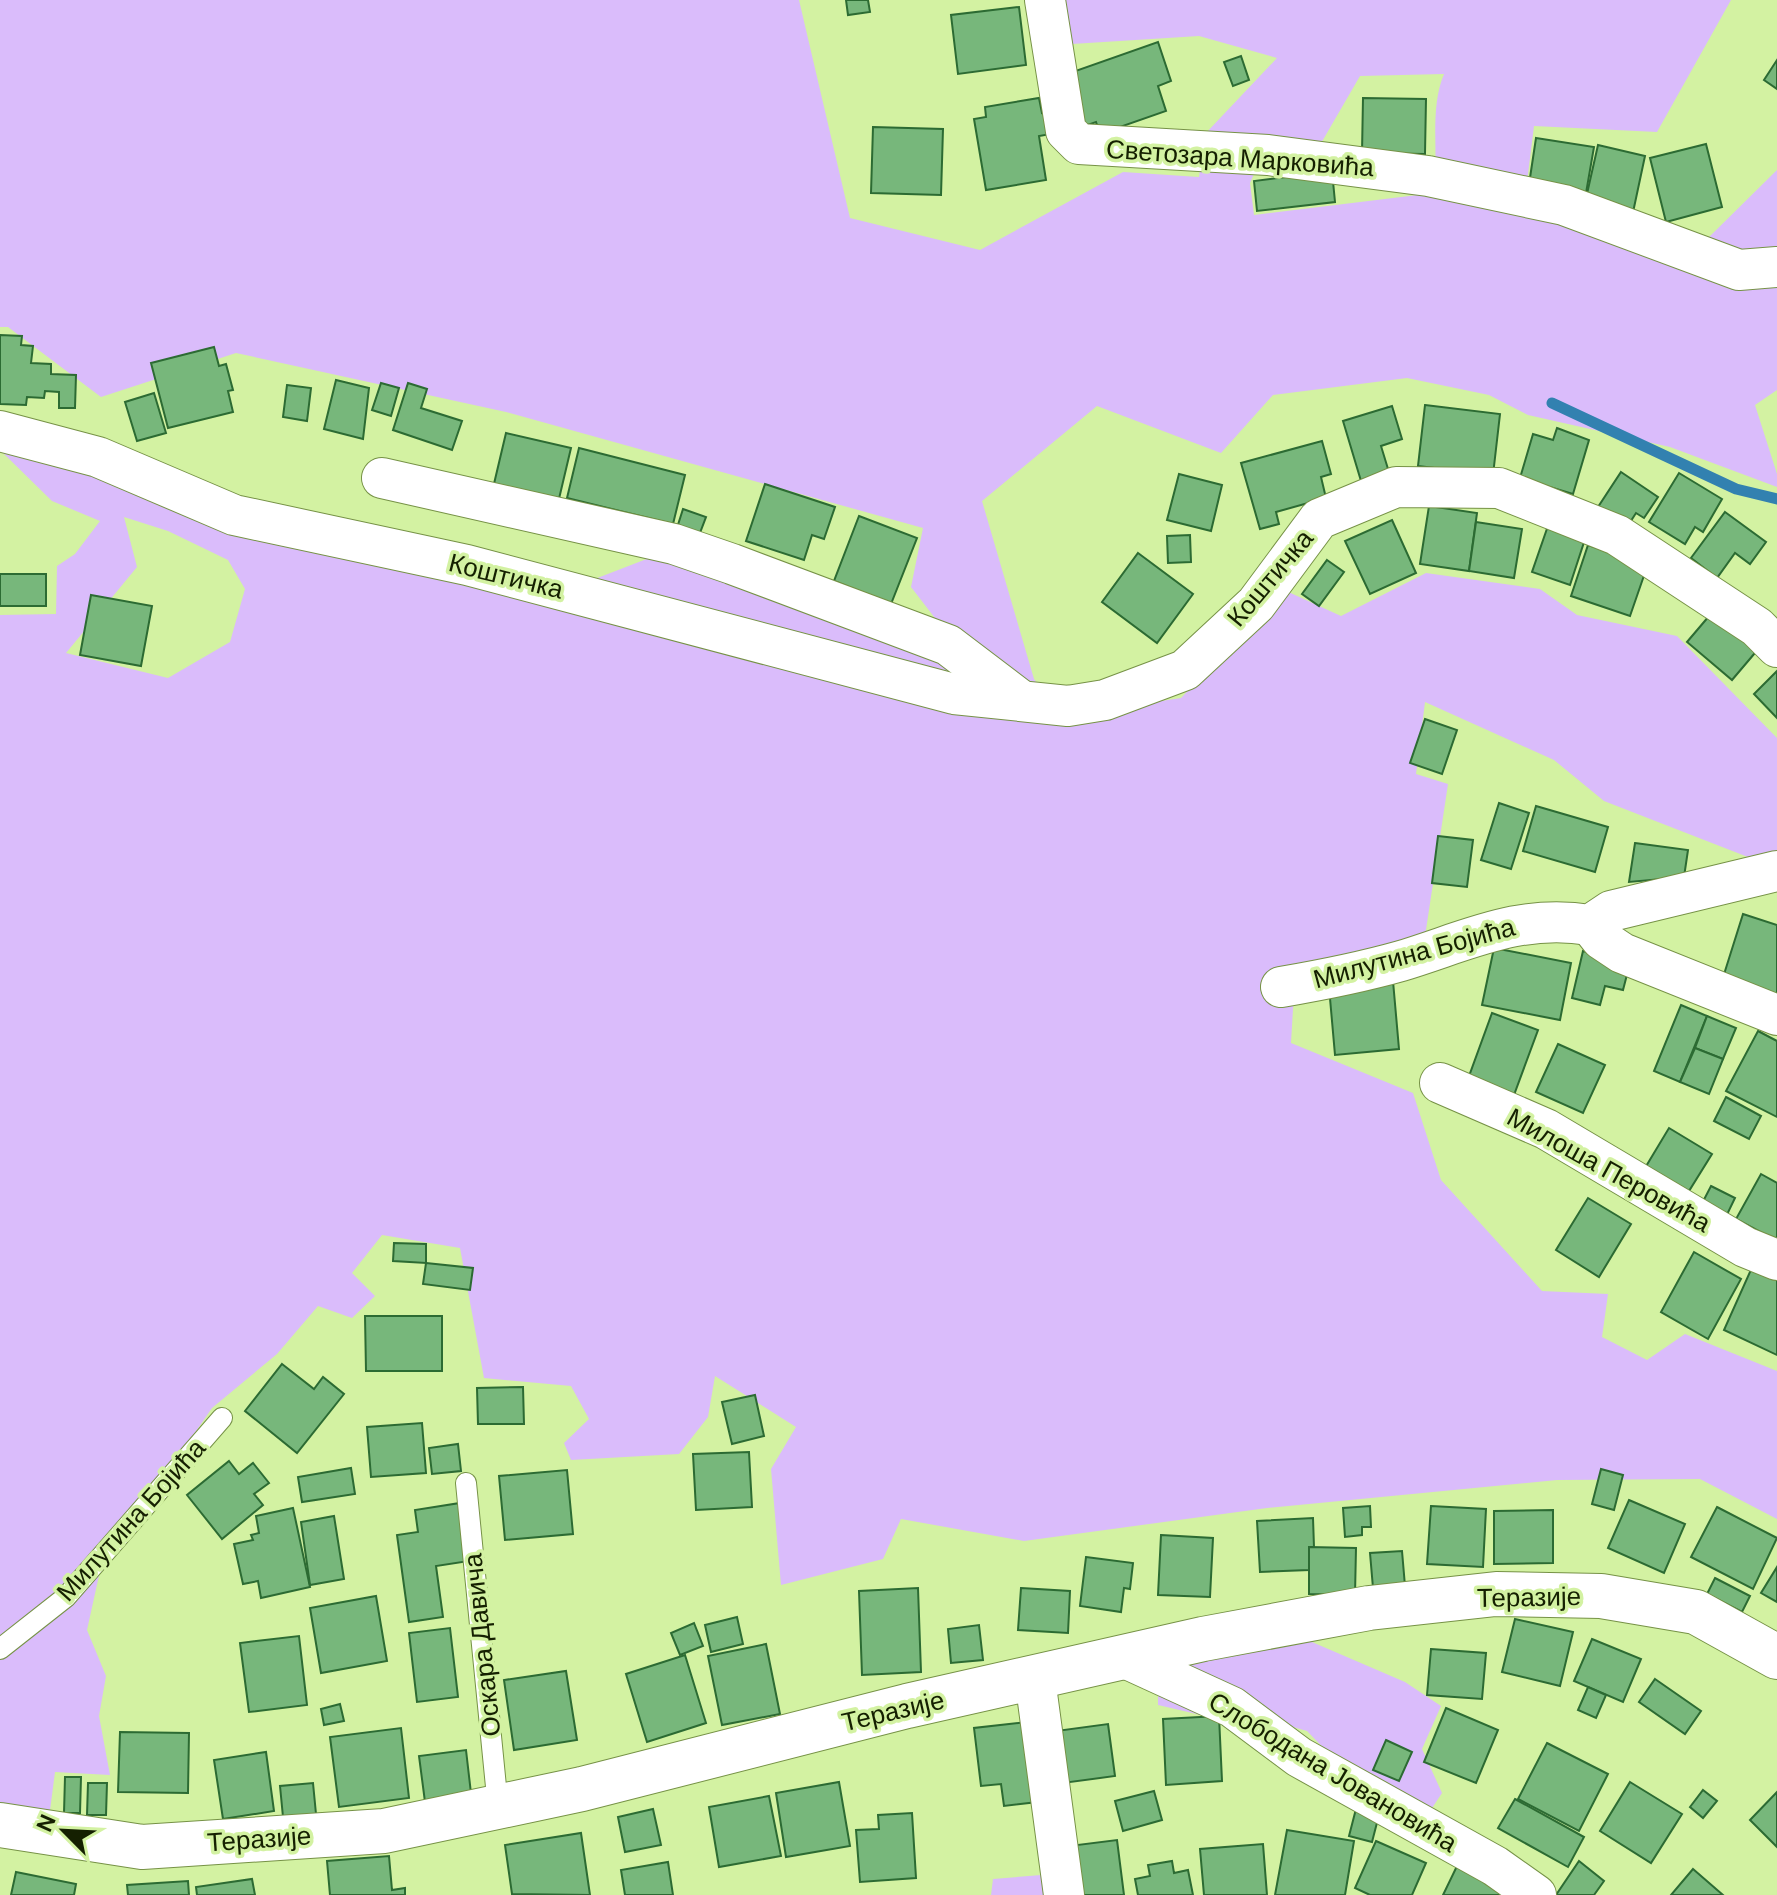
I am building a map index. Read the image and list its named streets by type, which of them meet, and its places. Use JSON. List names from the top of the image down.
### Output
{
  "streets": {
    "street": [
      "Светозара Марковића",
      "Коштичка",
      "Милутина Бојића",
      "Милоша Перовића",
      "Теразије",
      "Слободана Јовановића"
    ],
    "lane": ["Оскара Давича"]
  },
  "crossings": [
    ["Теразије", "Оскара Давича"],
    ["Теразије", "Слободана Јовановића"]
  ],
  "north": "top left"
}
